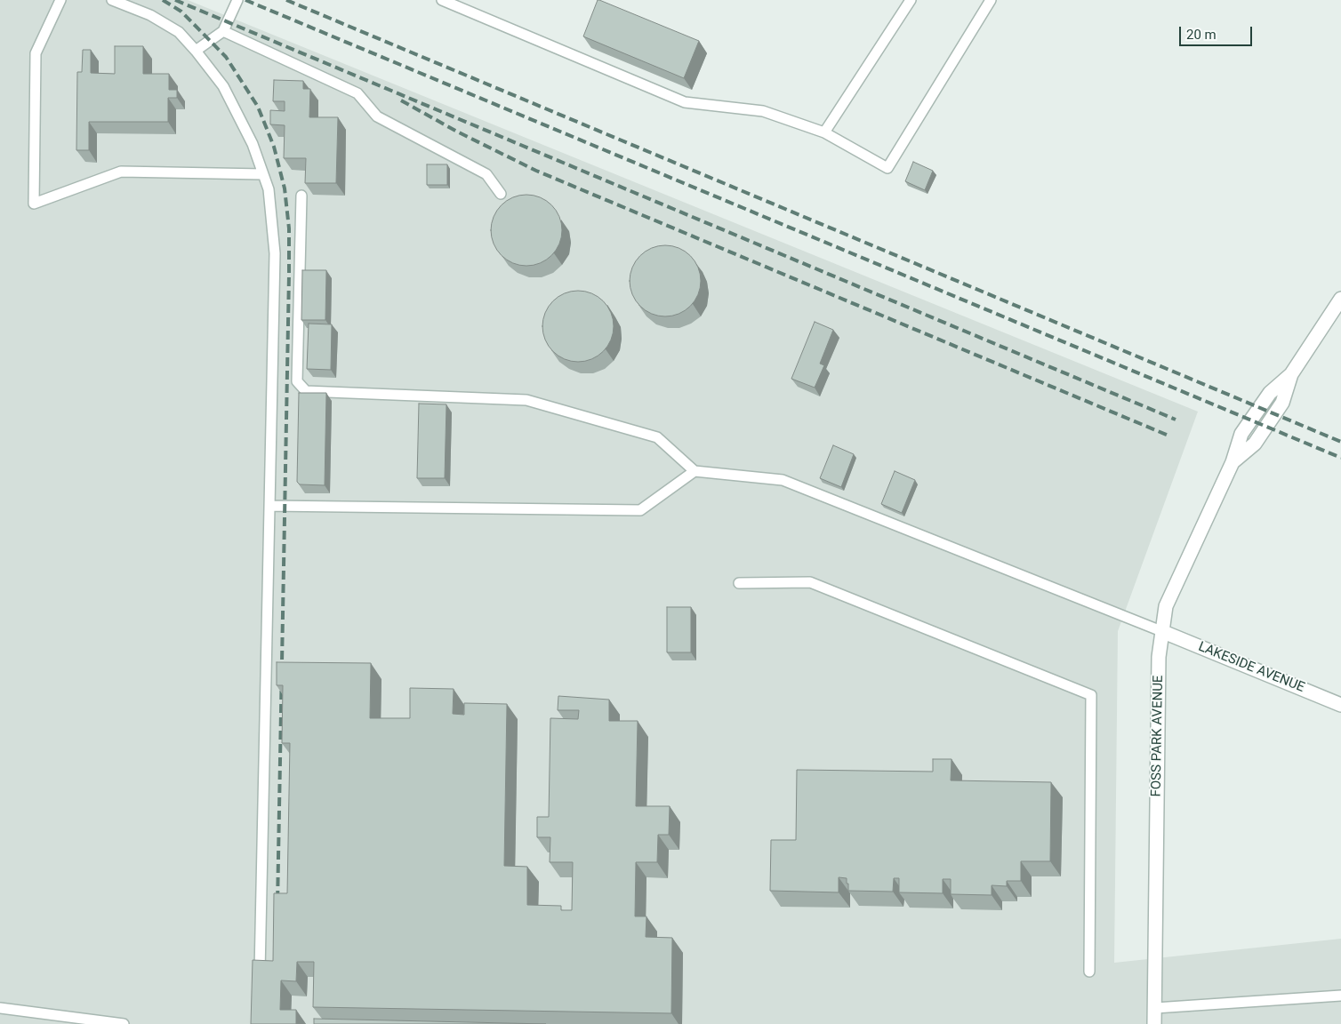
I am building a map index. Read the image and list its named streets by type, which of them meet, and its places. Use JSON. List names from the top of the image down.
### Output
{
  "streets": {
    "street": ["LAKESIDE AVENUE", "FOSS PARK AVENUE"]
  },
  "crossings": [
    ["LAKESIDE AVENUE", "FOSS PARK AVENUE"]
  ],
  "scale_bar": "20 m"
}
